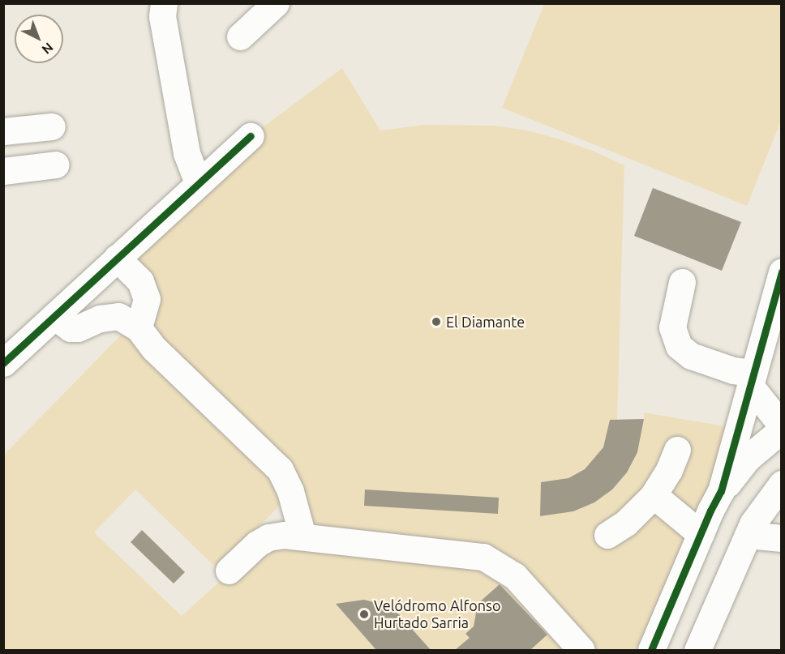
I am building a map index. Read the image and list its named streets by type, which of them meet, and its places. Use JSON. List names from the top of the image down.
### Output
{
  "places": ["El Diamante", "Velódromo Alfonso Hurtado Sarria"],
  "north": "bottom right"
}
